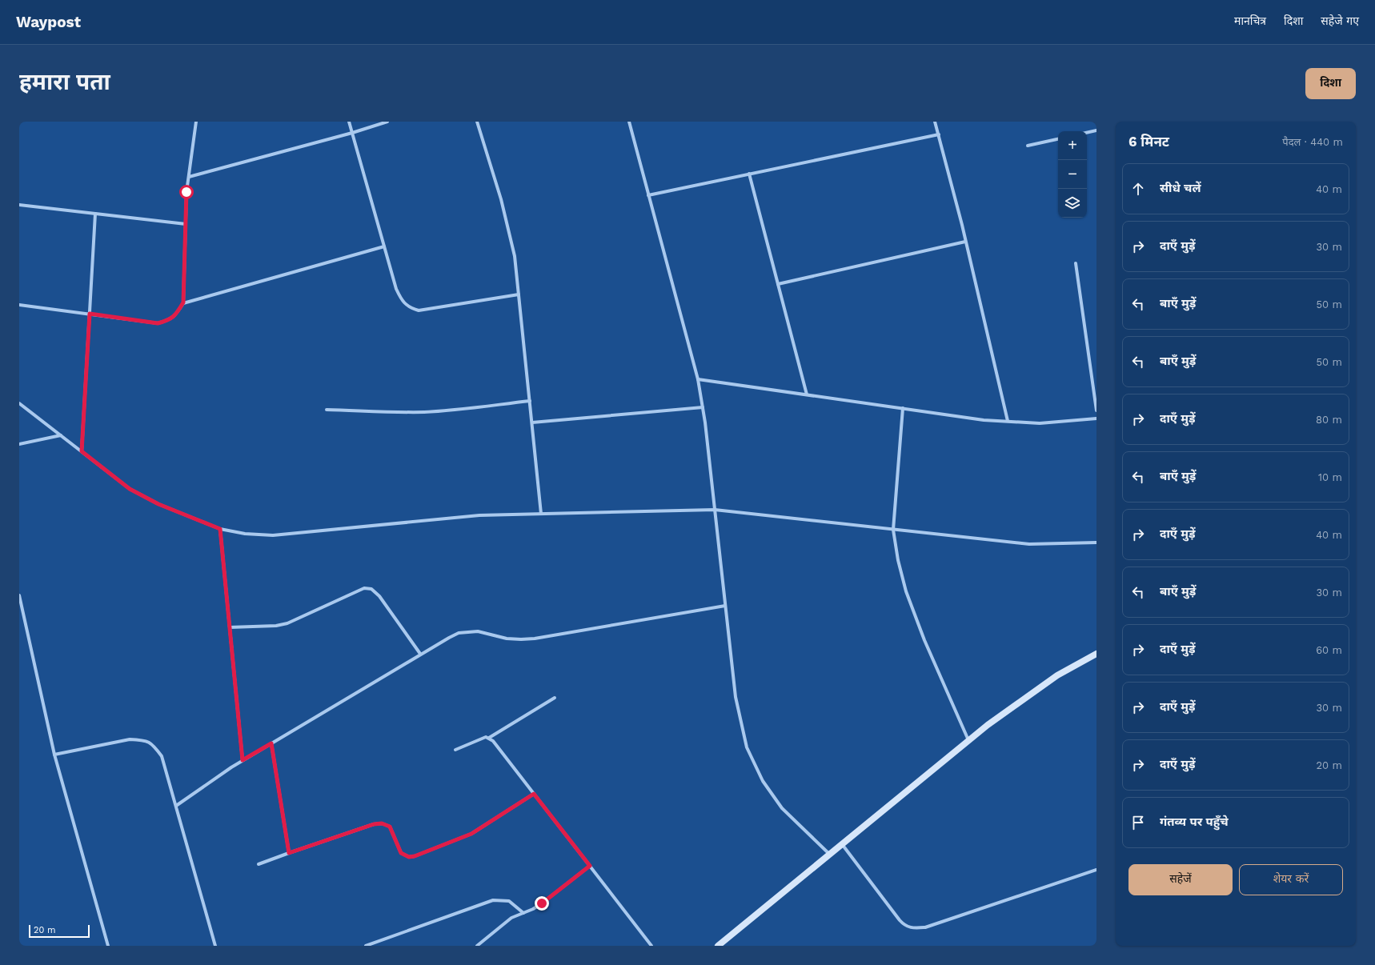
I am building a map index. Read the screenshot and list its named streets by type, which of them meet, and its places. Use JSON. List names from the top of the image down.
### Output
{
  "scale_bar": "20 m",
  "page": {
    "header": "Waypost",
    "nav": ["मानचित्र", "दिशा", "सहेजे गए"],
    "buttons": [
      "दिशा",
      ["सहेजें", "शेयर करें"]
    ],
    "title": "हमारा पता",
    "heading": ["6 मिनट", "पैदल · 440 m"],
    "map_buttons": ["+", "−"],
    "list": [
      ["सीधे चलें", "40 m"],
      ["दाएँ मुड़ें", "30 m"],
      ["बाएँ मुड़ें", "50 m"],
      ["बाएँ मुड़ें", "50 m"],
      ["दाएँ मुड़ें", "80 m"],
      ["बाएँ मुड़ें", "10 m"],
      ["दाएँ मुड़ें", "40 m"],
      ["बाएँ मुड़ें", "30 m"],
      ["दाएँ मुड़ें", "60 m"],
      ["दाएँ मुड़ें", "30 m"],
      ["दाएँ मुड़ें", "20 m"],
      "गंतव्य पर पहुँचे"
    ],
    "scale": "20 m"
  }
}
